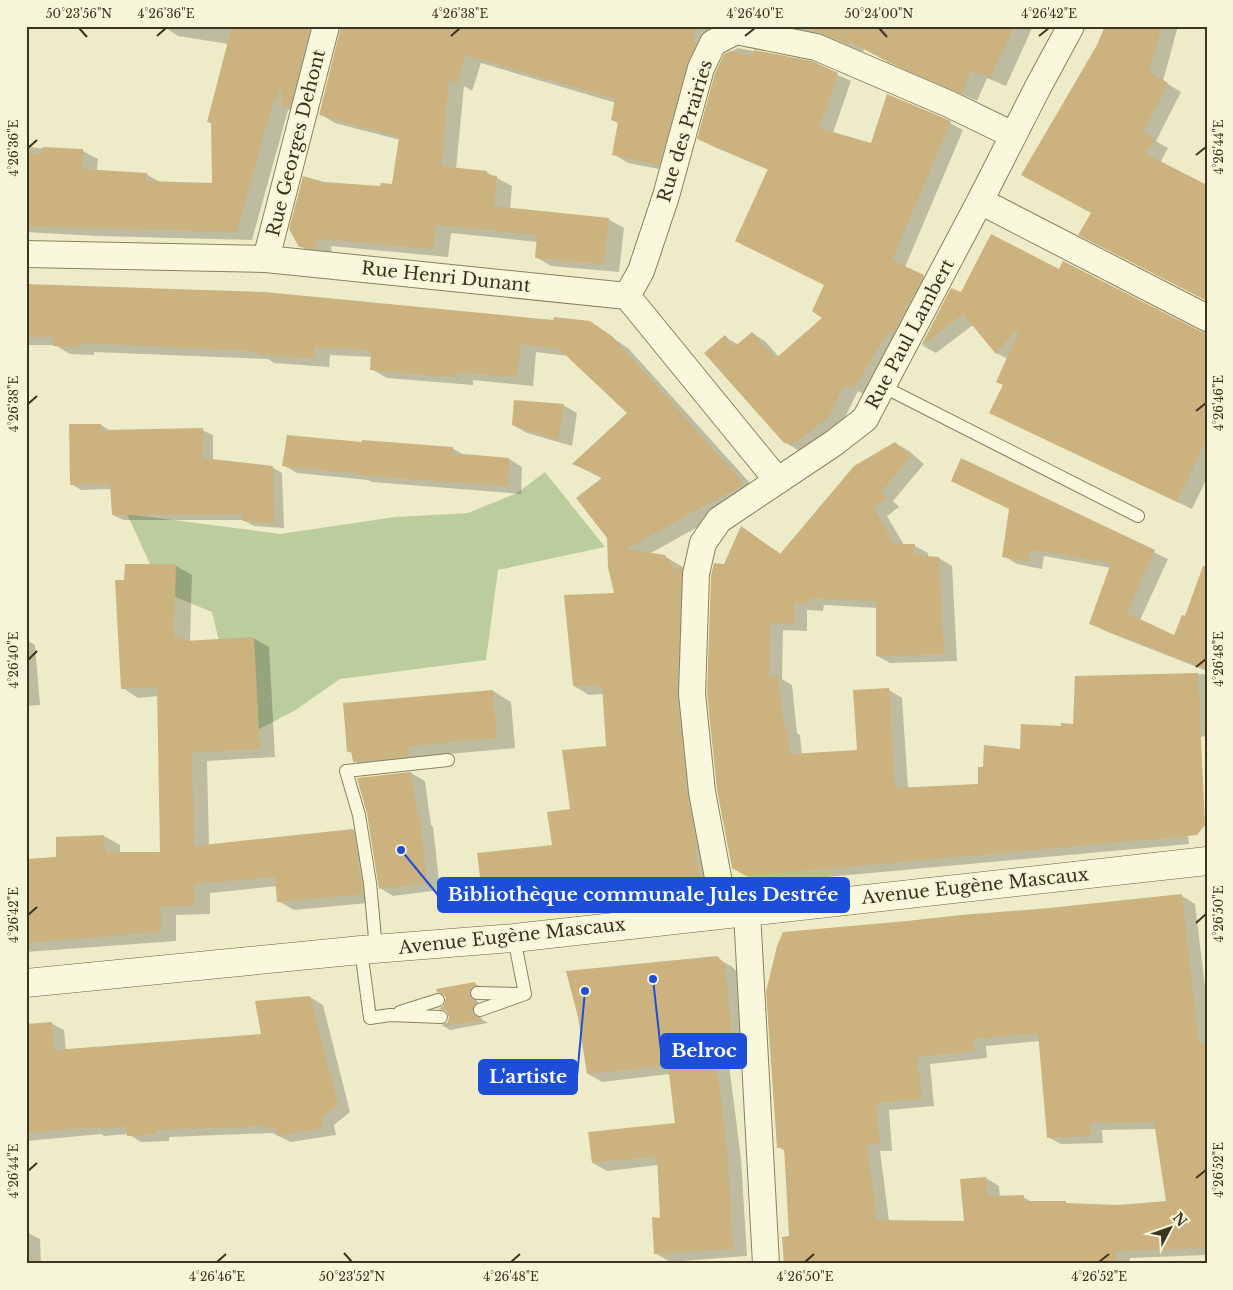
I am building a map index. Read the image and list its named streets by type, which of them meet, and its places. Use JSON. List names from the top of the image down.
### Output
{
  "streets": {
    "main road": ["Avenue Eugène Mascaux"],
    "street": [
      "Rue des Prairies",
      "Rue Georges Dehont",
      "Rue Henri Dunant",
      "Rue Paul Lambert"
    ]
  },
  "crossings": [
    ["Rue des Prairies", "Rue Henri Dunant"],
    ["Rue des Prairies", "Rue Paul Lambert"],
    ["Rue Georges Dehont", "Rue Henri Dunant"],
    ["Rue Paul Lambert", "Avenue Eugène Mascaux"]
  ],
  "places": ["Bibliothèque communale Jules Destrée", "Belroc", "L'artiste"],
  "north": "top right",
  "coordinates": [
    "50°23'56\"N",
    "4°26'36\"E",
    "4°26'38\"E",
    "4°26'40\"E",
    "50°24'00\"N",
    "4°26'42\"E",
    "4°26'44\"E",
    "4°26'46\"E",
    "4°26'48\"E",
    "4°26'50\"E",
    "4°26'52\"E",
    "50°23'52\"N"
  ]
}
